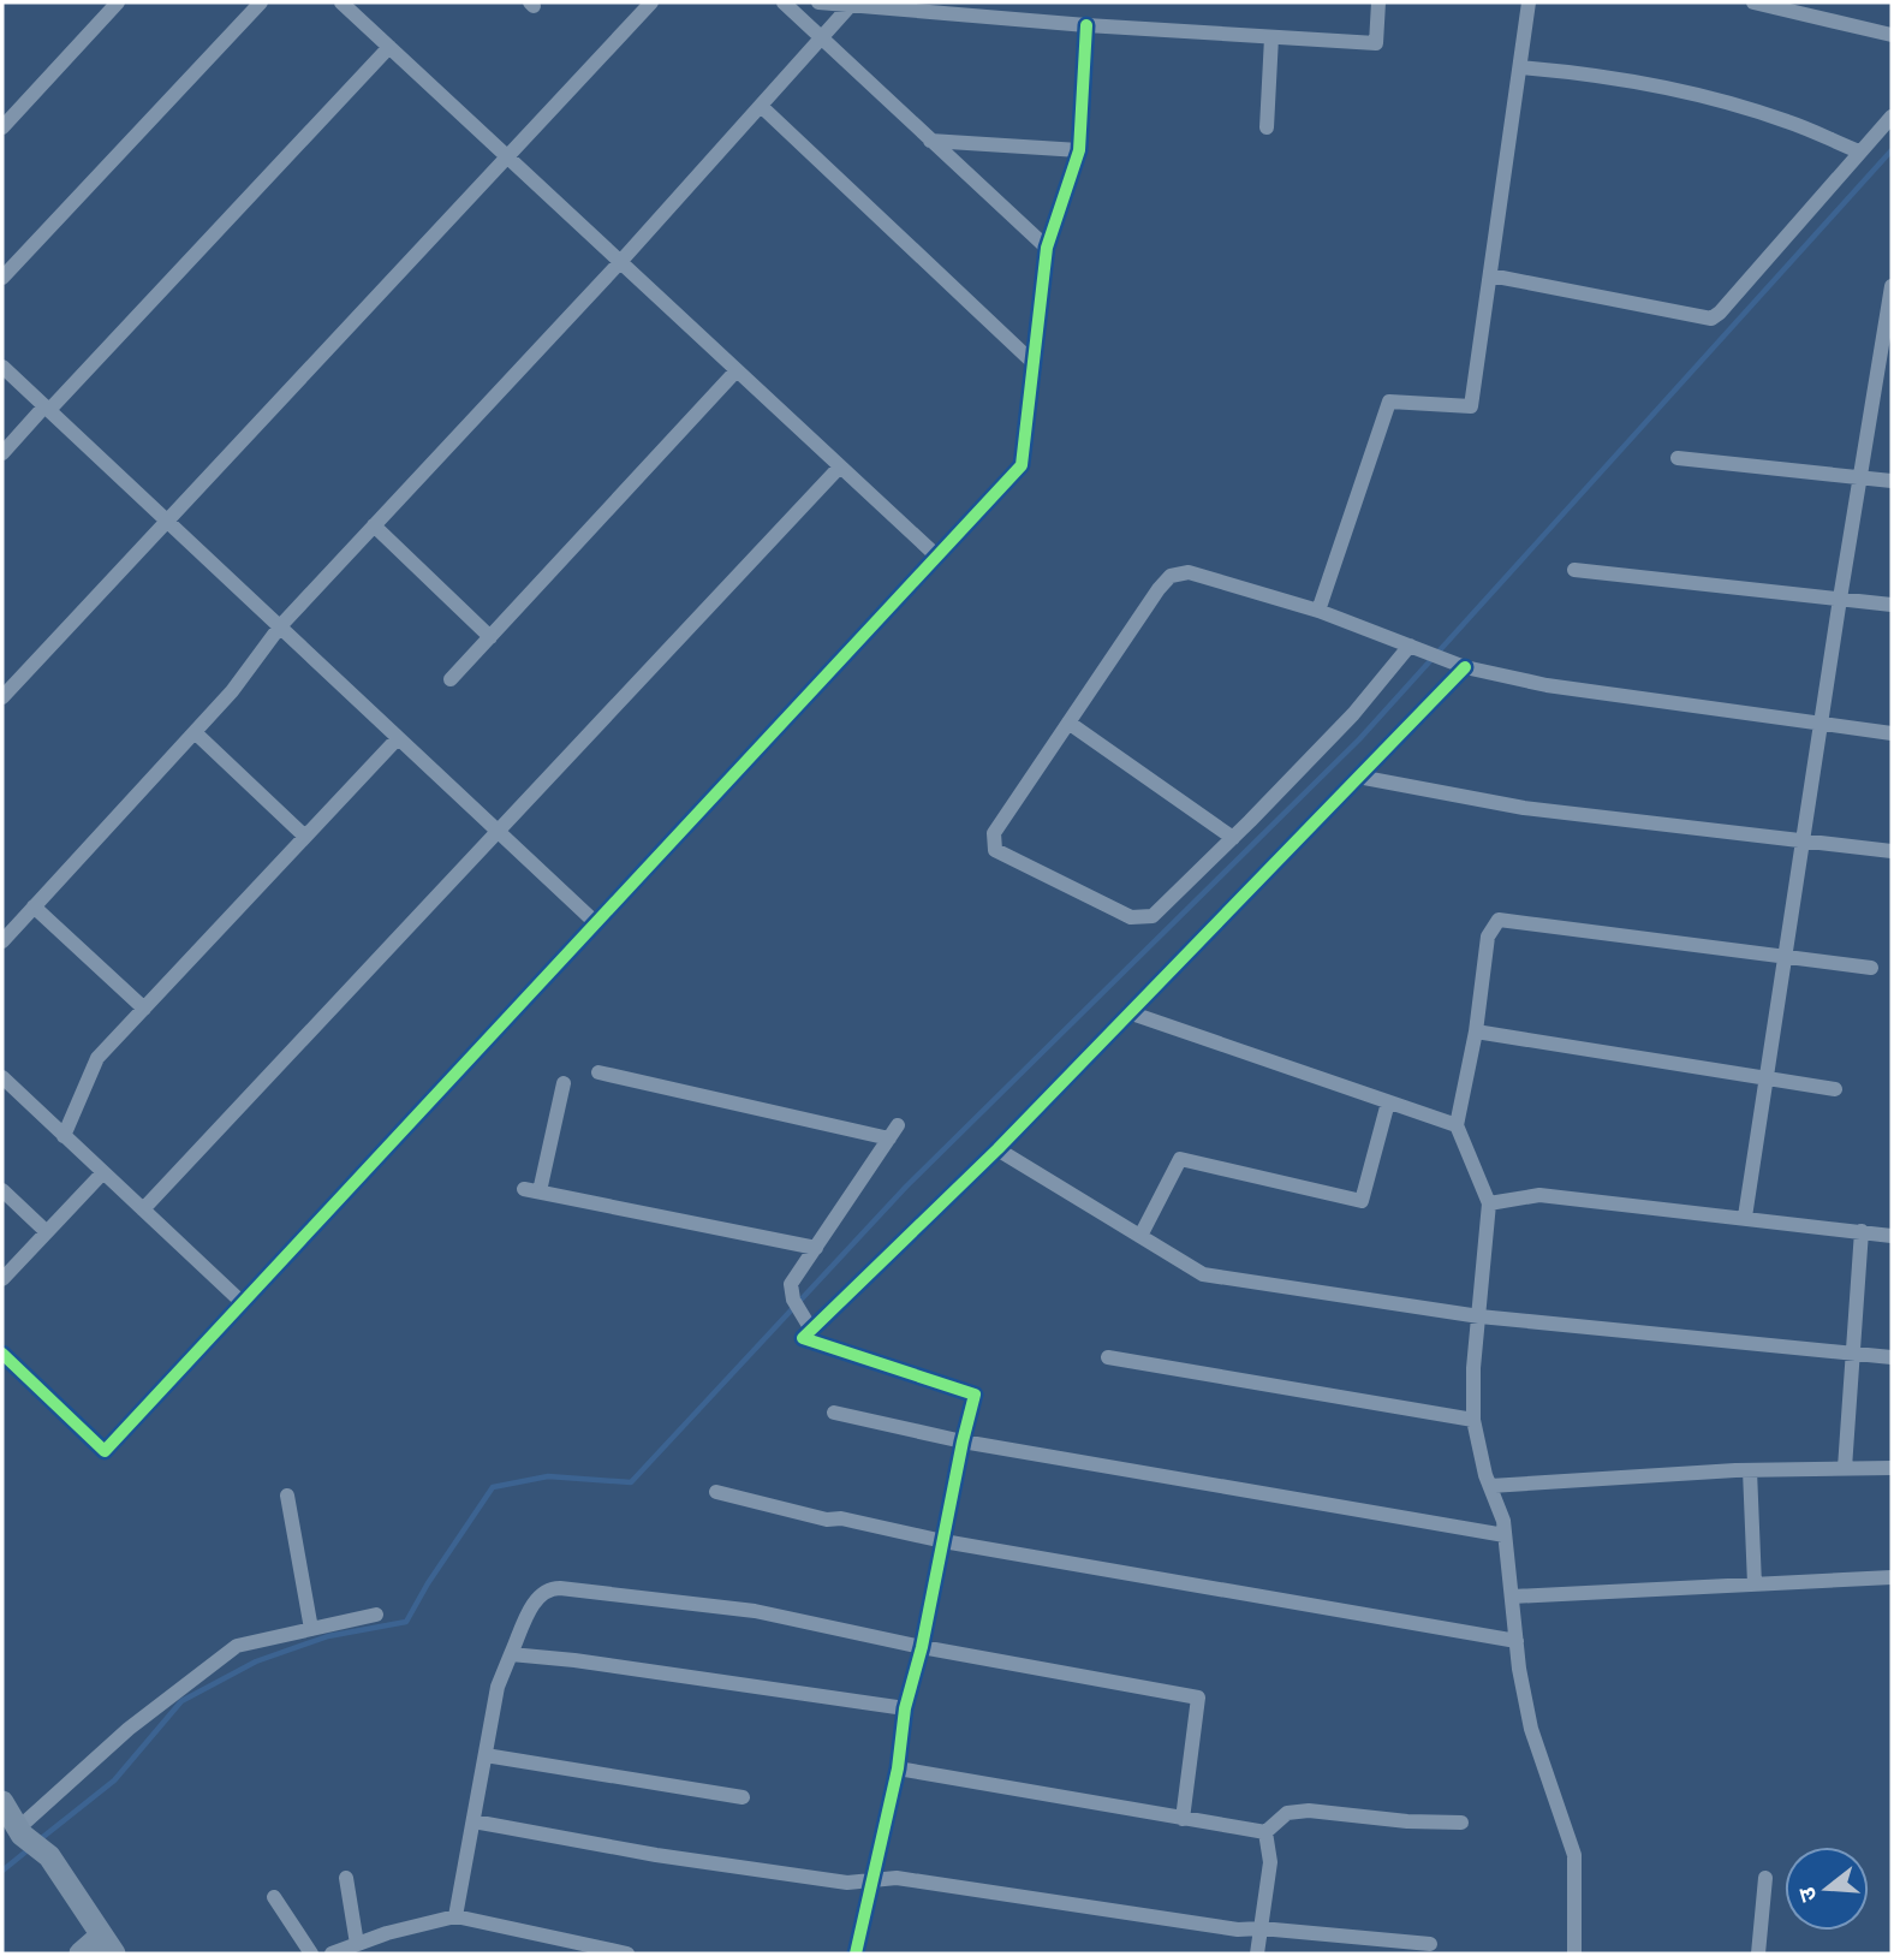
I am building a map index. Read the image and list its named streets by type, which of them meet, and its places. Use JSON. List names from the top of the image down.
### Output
{
  "north": "left"
}
